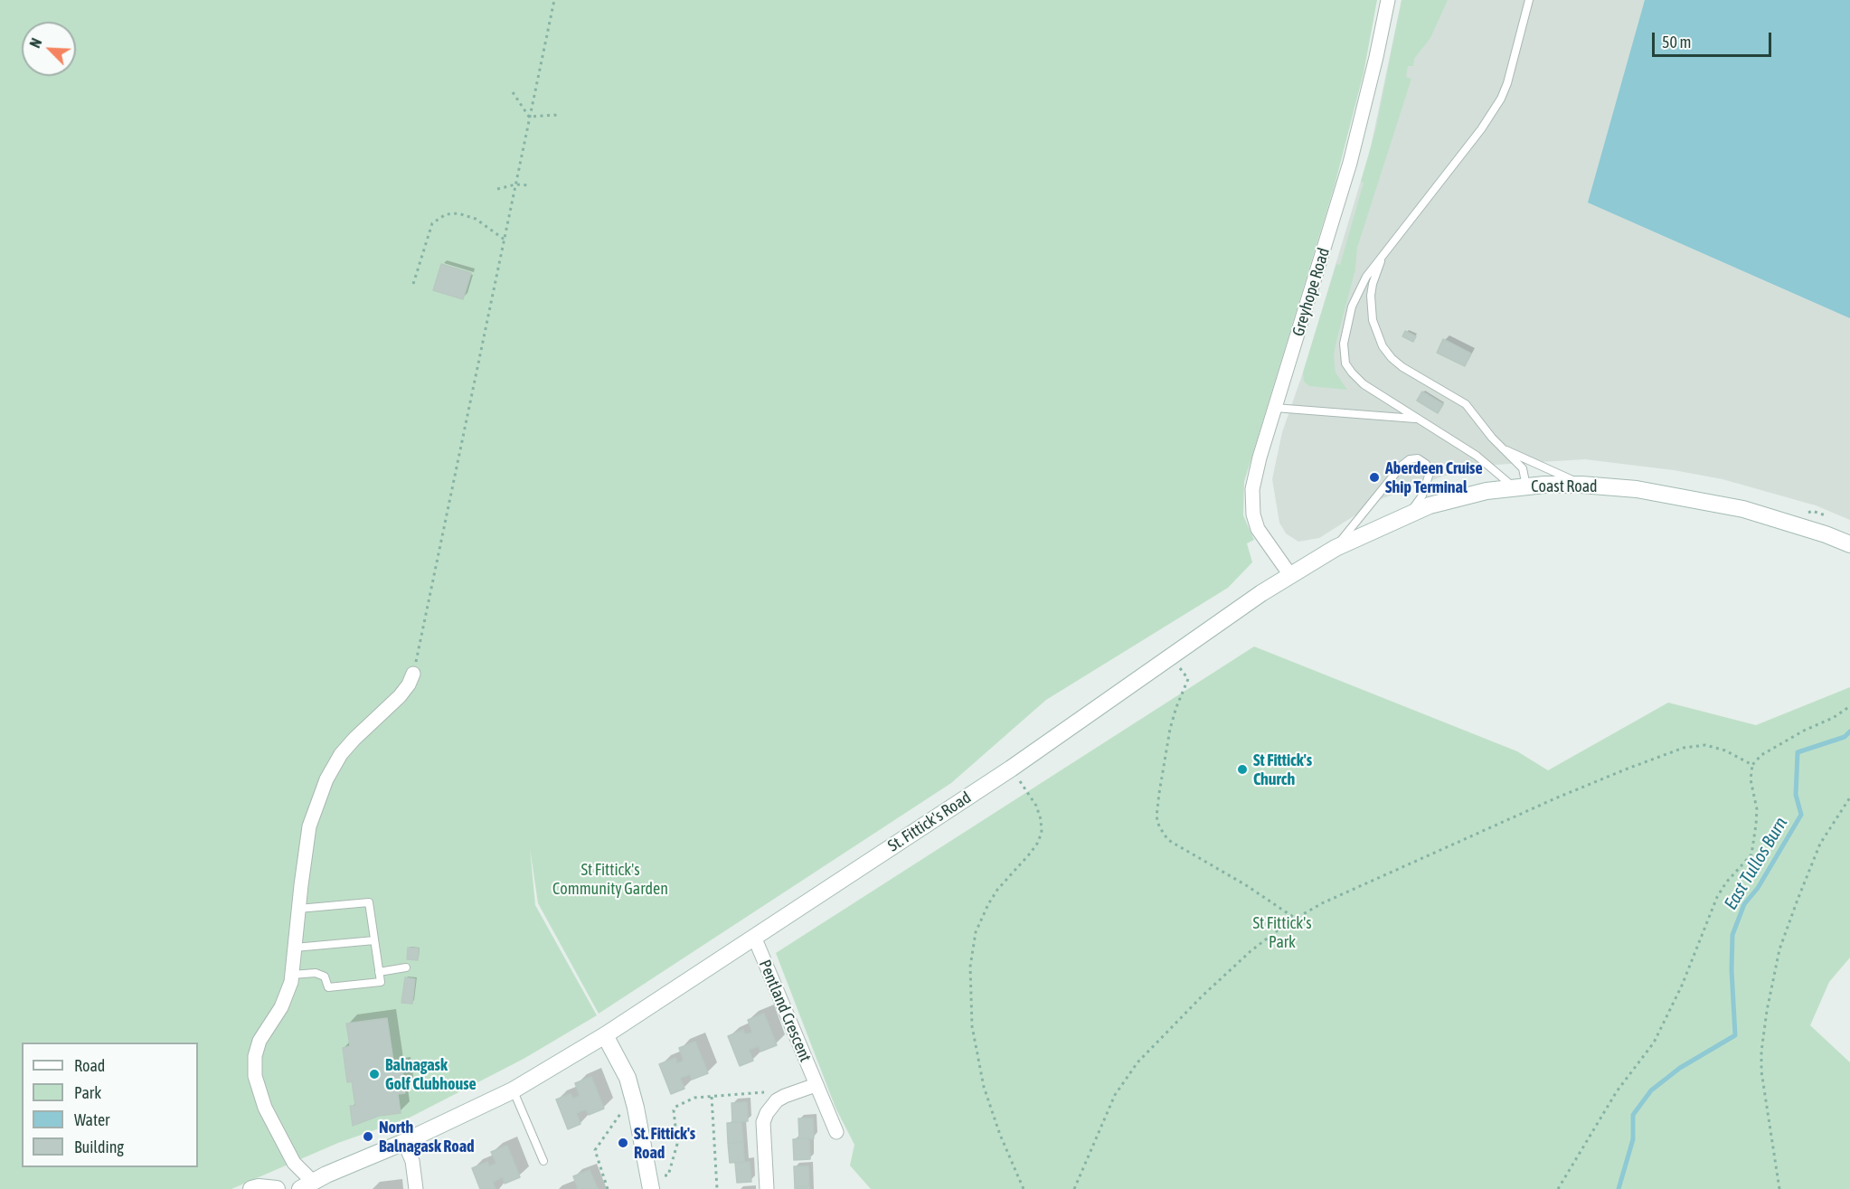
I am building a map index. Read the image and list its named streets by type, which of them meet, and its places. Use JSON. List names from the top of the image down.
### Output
{
  "streets": {
    "street": [
      "Greyhope Road",
      "Coast Road",
      "St. Fittick's Road",
      "Pentland Crescent"
    ]
  },
  "crossings": [
    ["Greyhope Road", "Coast Road"],
    ["Greyhope Road", "St. Fittick's Road"],
    ["Coast Road", "St. Fittick's Road"],
    ["St. Fittick's Road", "Pentland Crescent"]
  ],
  "water": ["East Tullos Burn"],
  "parks": ["St Fittick's Community Garden", "St Fittick's Park"],
  "places": [
    "Aberdeen Cruise Ship Terminal",
    "St Fittick's Church",
    "Balnagask Golf Clubhouse",
    "North Balnagask Road",
    "St. Fittick's Road"
  ],
  "legend": [
    "Road",
    "Park",
    "Water",
    "Building"
  ],
  "scale_bar": "50 m",
  "north": "top left"
}
